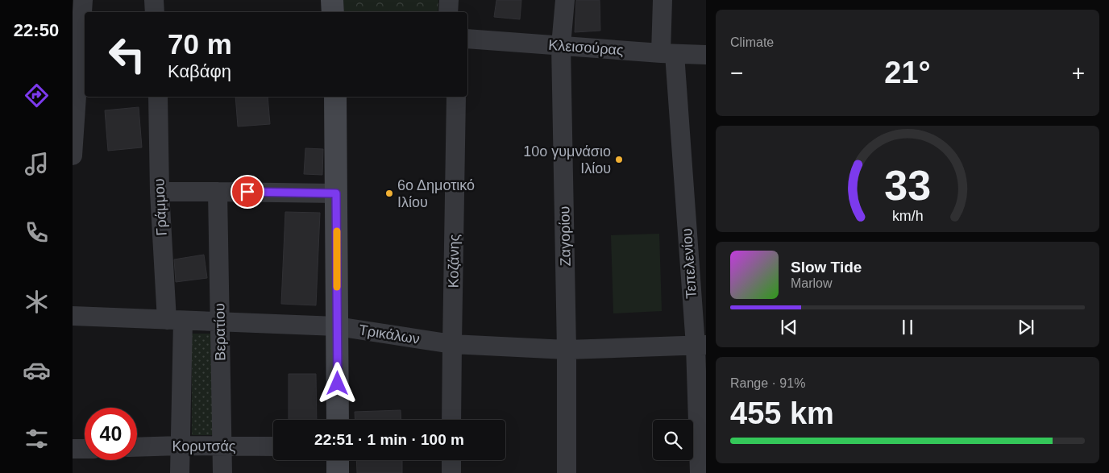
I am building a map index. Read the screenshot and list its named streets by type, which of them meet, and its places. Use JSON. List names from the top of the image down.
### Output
{
  "streets": {
    "street": [
      "Κλεισούρας",
      "Γράμμου",
      "Ζαγορίου",
      "Κοζάνης",
      "Τεπελενίου",
      "Βερατίου",
      "Τρικάλων",
      "Κορυτσάς"
    ]
  },
  "crossings": [
    ["Κλεισούρας", "Ζαγορίου"],
    ["Κλεισούρας", "Τεπελενίου"],
    ["Γράμμου", "Τρικάλων"],
    ["Γράμμου", "Κορυτσάς"],
    ["Ζαγορίου", "Τρικάλων"],
    ["Κοζάνης", "Τρικάλων"],
    ["Τεπελενίου", "Τρικάλων"],
    ["Βερατίου", "Τρικάλων"],
    ["Βερατίου", "Κορυτσάς"]
  ],
  "places": ["10ο γυμνάσιο Ιλίου", "6ο Δημοτικό Ιλίου"],
  "page": {
    "tabs": "22:50",
    "tile": [
      "Climate",
      ["Range · 91%", "455 km"]
    ],
    "turn": ["70 m", "Καβάφη"],
    "heat": ["−", "21°", "+"],
    "song": ["Slow Tide", "Marlow"],
    "limit": "40",
    "trip": "22:51 · 1 min · 100 m",
    "gauge": ["33", "km/h"]
  }
}
